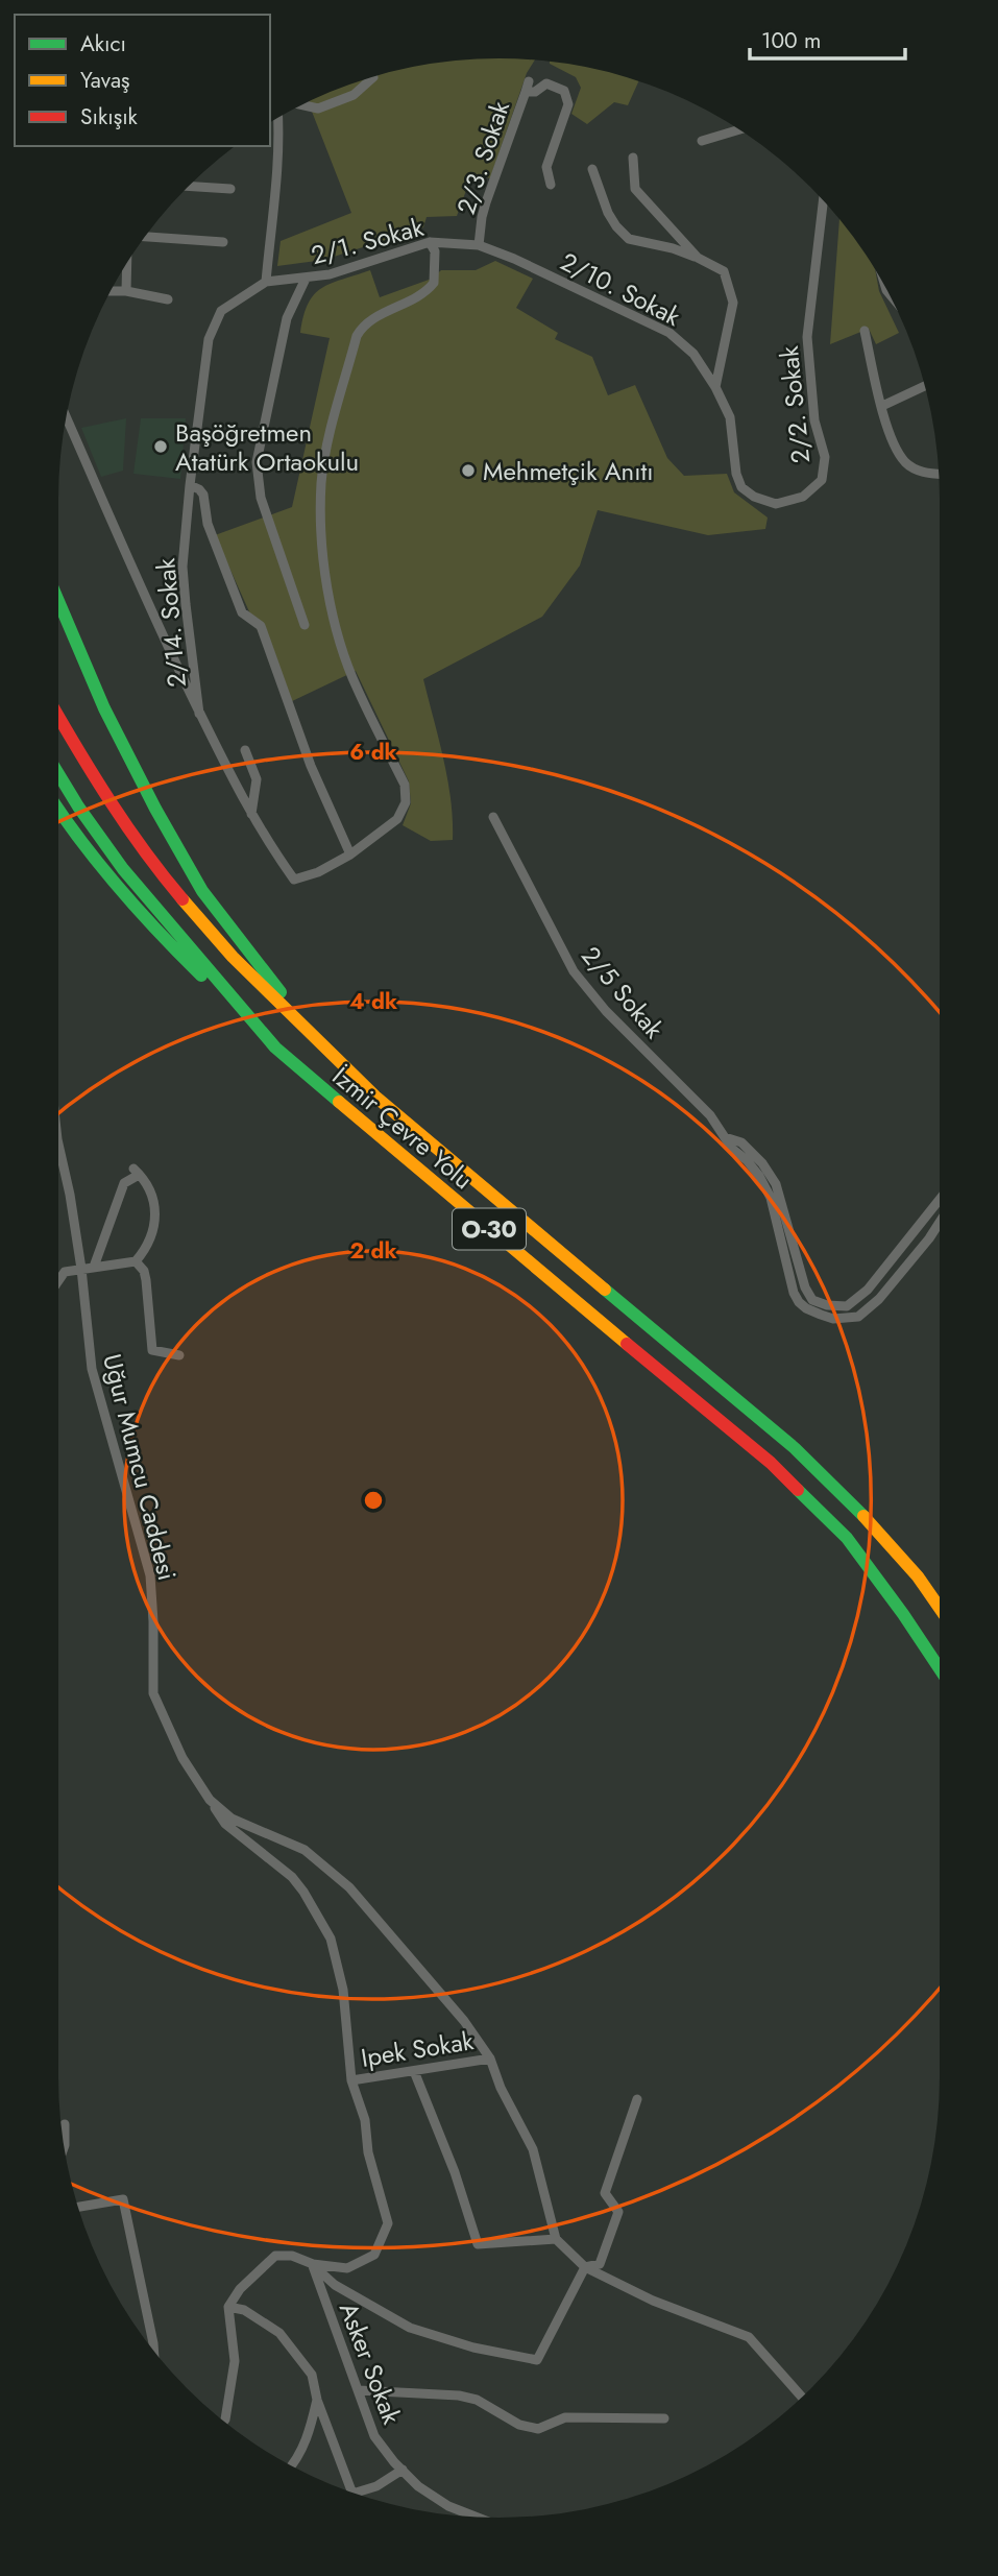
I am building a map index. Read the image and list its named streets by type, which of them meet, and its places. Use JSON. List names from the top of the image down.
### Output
{
  "streets": {
    "main road": ["İzmir Çevre Yolu", "O-30"],
    "street": [
      "2/3. Sokak",
      "2/1. Sokak",
      "2/10. Sokak",
      "2/2. Sokak",
      "2/14. Sokak",
      "2/5 Sokak",
      "Uğur Mumcu Caddesi",
      "Ipek Sokak",
      "Asker Sokak"
    ]
  },
  "crossings": [
    ["2/3. Sokak", "2/1. Sokak"],
    ["2/3. Sokak", "2/10. Sokak"],
    ["2/1. Sokak", "2/10. Sokak"],
    ["2/1. Sokak", "2/14. Sokak"],
    ["2/10. Sokak", "2/2. Sokak"],
    ["Uğur Mumcu Caddesi", "Ipek Sokak"]
  ],
  "places": ["Başöğretmen Atatürk Ortaokulu", "Mehmetçik Anıtı"],
  "legend": ["Akıcı", "Yavaş", "Sıkışık"],
  "scale_bar": "100 m",
  "rings": ["6 dk", "4 dk", "2 dk"]
}
